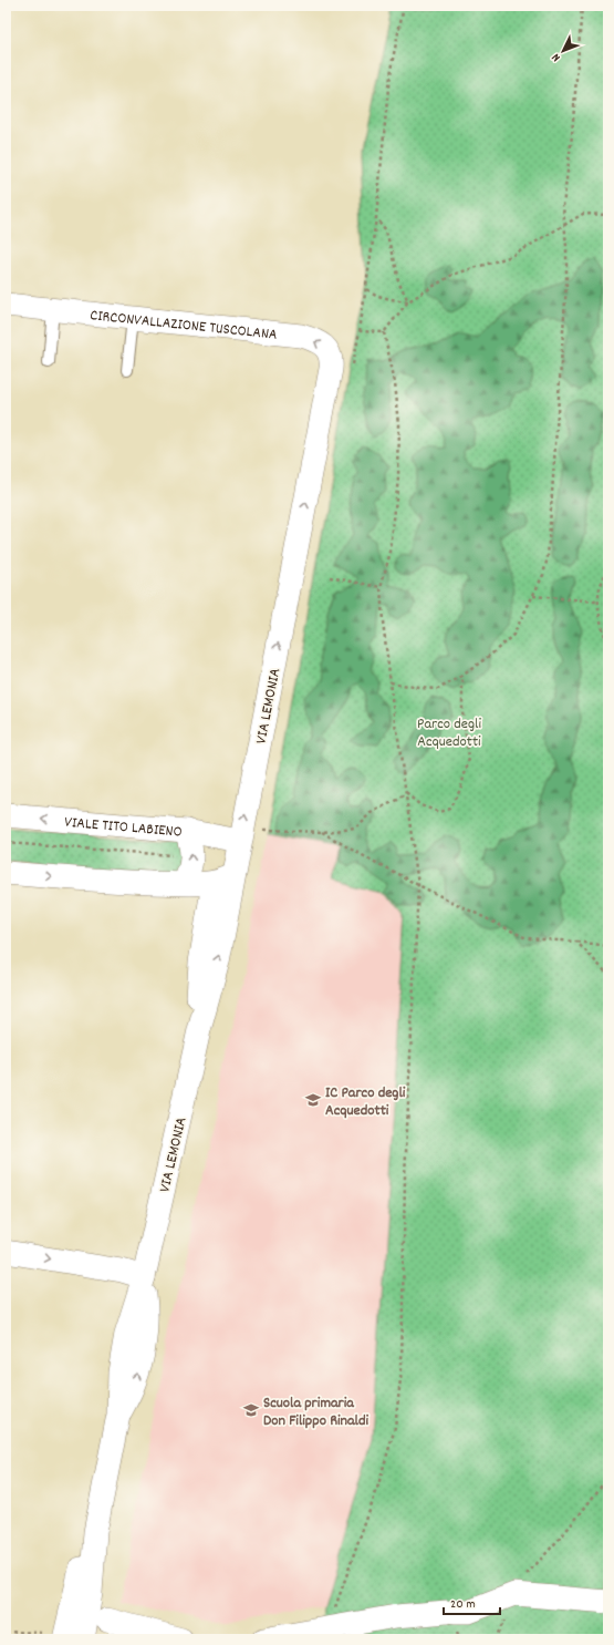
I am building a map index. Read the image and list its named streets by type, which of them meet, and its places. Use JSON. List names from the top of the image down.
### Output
{
  "streets": {
    "street": ["CIRCONVALLAZIONE TUSCOLANA", "VIA LEMONIA", "VIALE TITO LABIENO"]
  },
  "crossings": [
    ["CIRCONVALLAZIONE TUSCOLANA", "VIA LEMONIA"],
    ["VIA LEMONIA", "VIALE TITO LABIENO"]
  ],
  "one_way": ["CIRCONVALLAZIONE TUSCOLANA", "VIA LEMONIA"],
  "parks": ["Parco degli Acquedotti"],
  "places": {
    "school or university": ["IC Parco degli Acquedotti", "Scuola primaria Don Filippo Rinaldi"]
  },
  "scale_bar": "20 m",
  "north": "bottom left"
}
